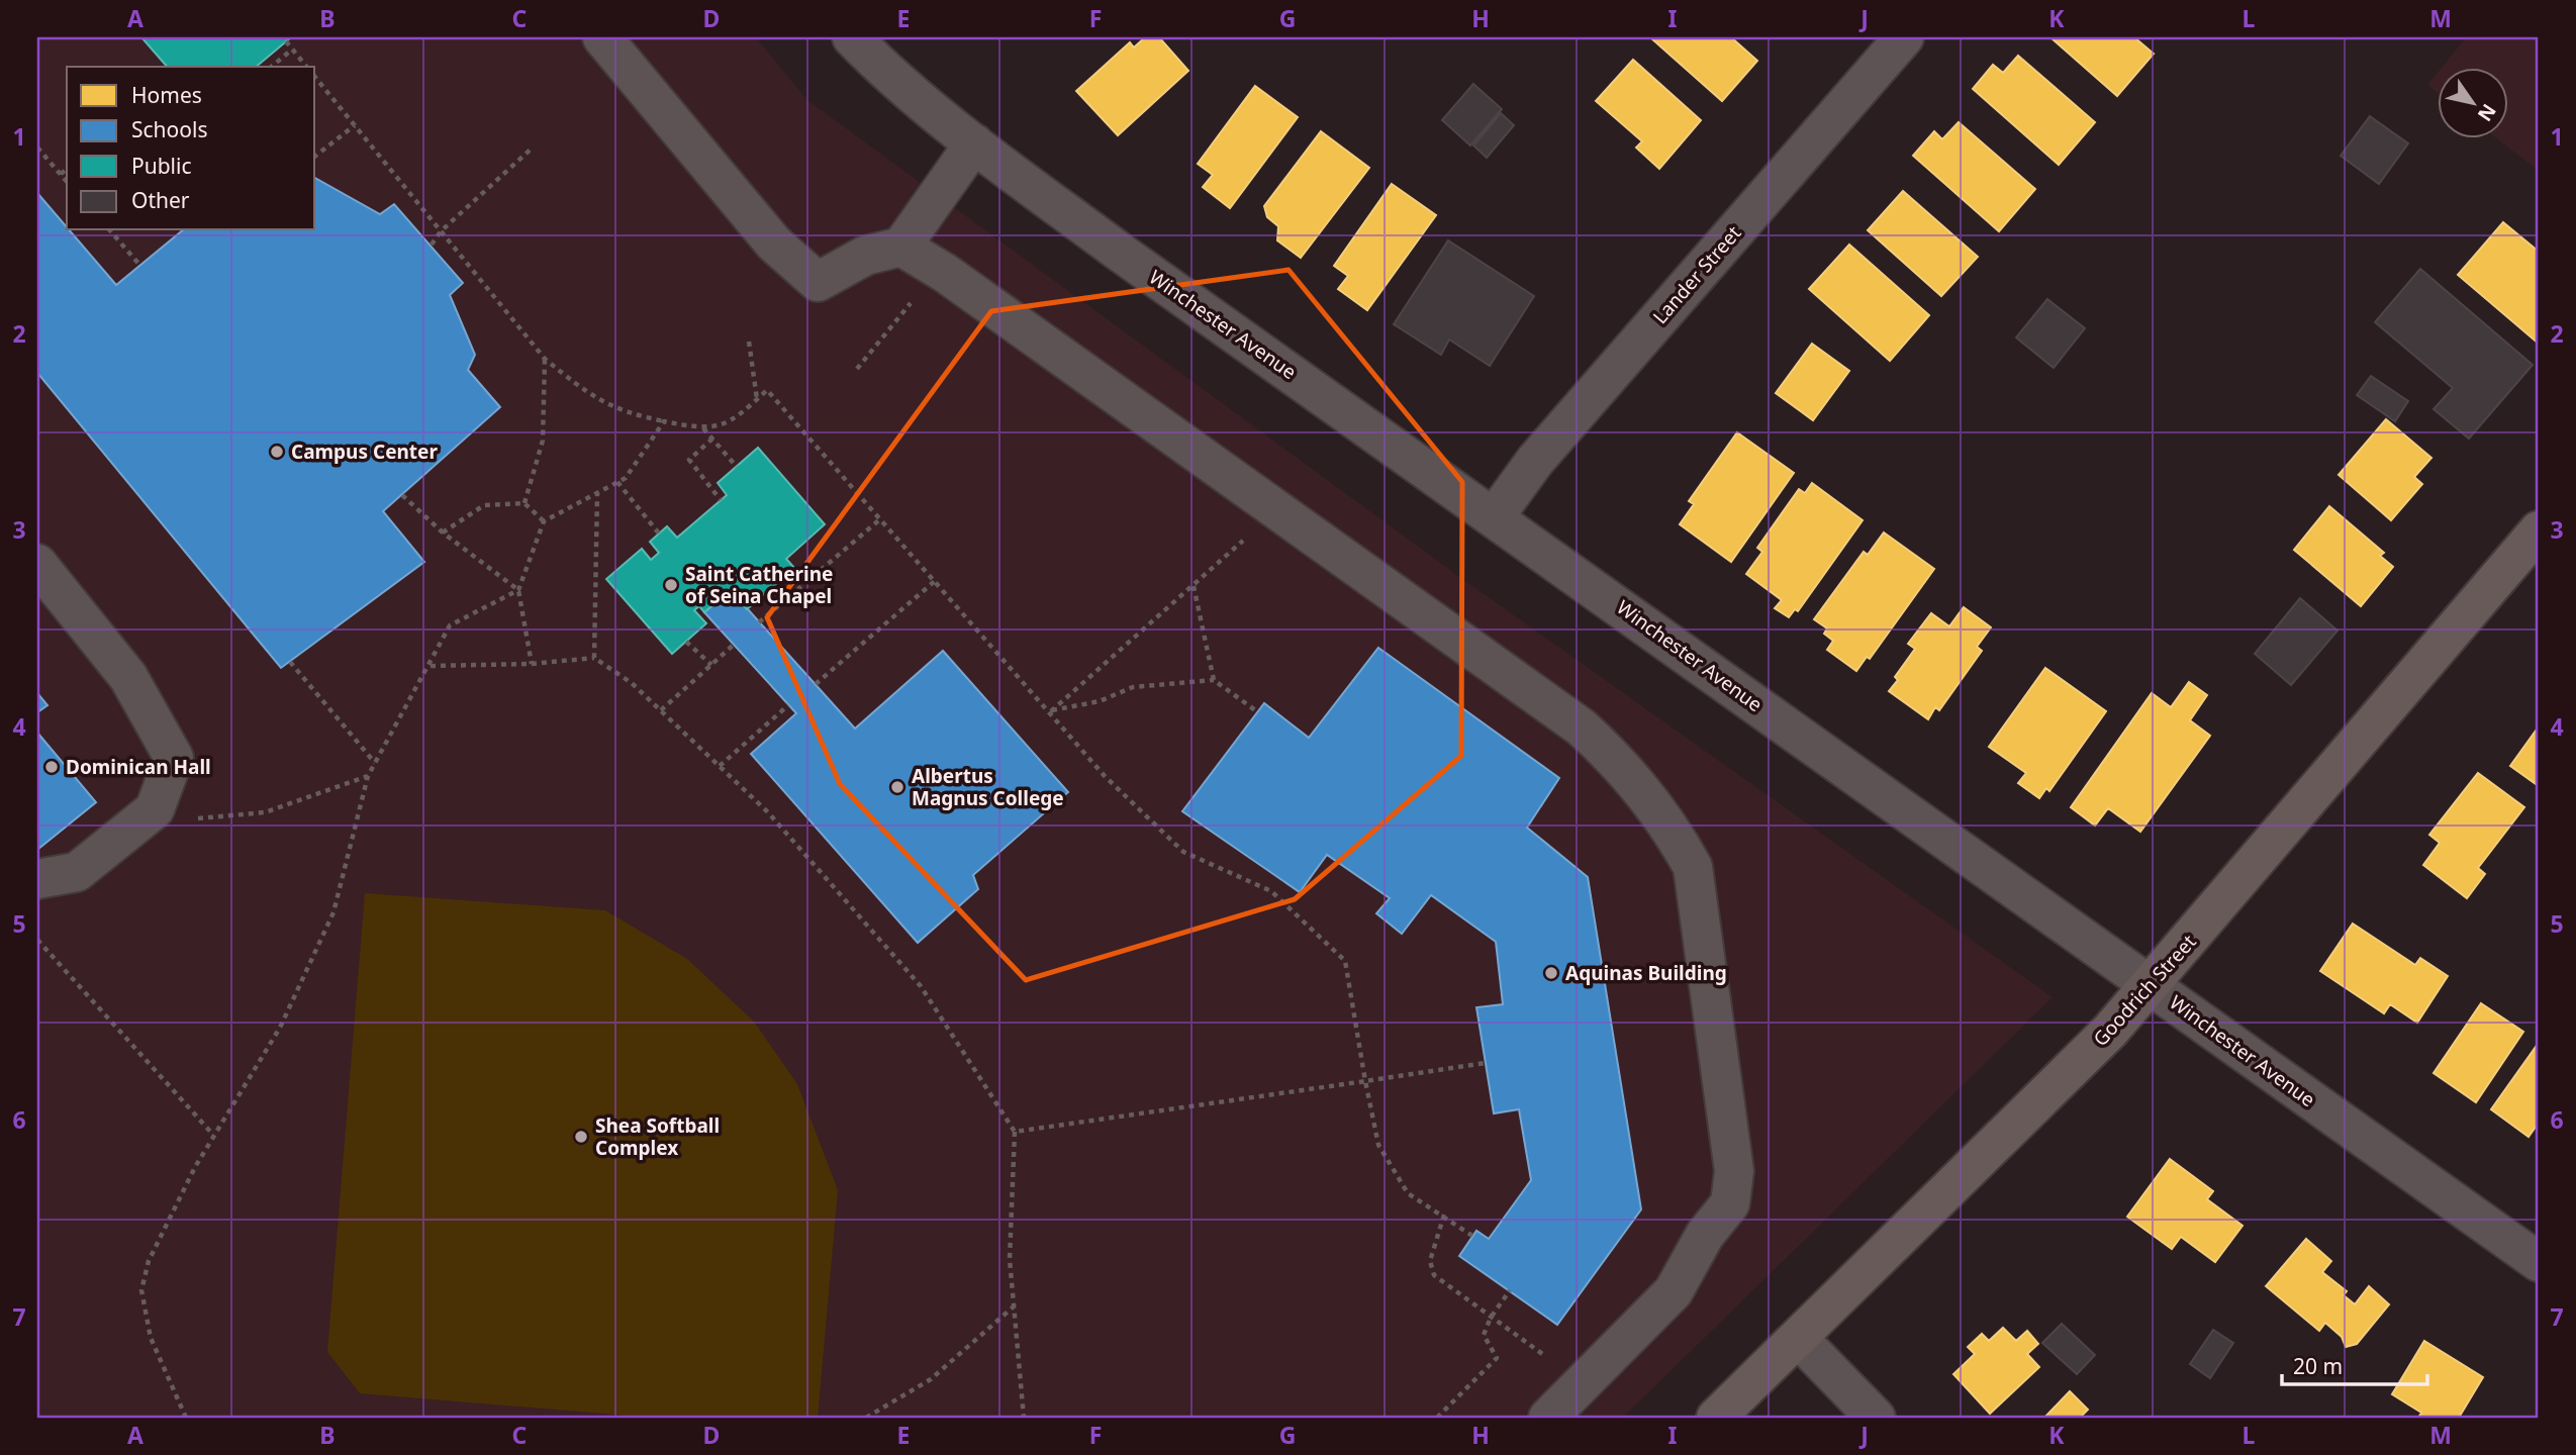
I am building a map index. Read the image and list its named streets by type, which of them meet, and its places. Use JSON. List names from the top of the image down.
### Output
{
  "streets": {
    "main road": ["Goodrich Street"],
    "street": ["Lander Street", "Winchester Avenue"]
  },
  "crossings": [
    ["Lander Street", "Winchester Avenue"],
    ["Winchester Avenue", "Goodrich Street"]
  ],
  "places": [
    "Campus Center",
    "Saint Catherine of Seina Chapel",
    "Dominican Hall",
    "Albertus Magnus College",
    "Aquinas Building",
    "Shea Softball Complex"
  ],
  "legend": [
    "Homes",
    "Schools",
    "Public",
    "Other"
  ],
  "scale_bar": "20 m",
  "north": "bottom right",
  "grid": {
    "columns": [
      "A",
      "B",
      "C",
      "D",
      "E",
      "F",
      "G",
      "H",
      "I",
      "J",
      "K",
      "L",
      "M"
    ],
    "rows": [
      "1",
      "2",
      "3",
      "4",
      "5",
      "6",
      "7"
    ]
  }
}
